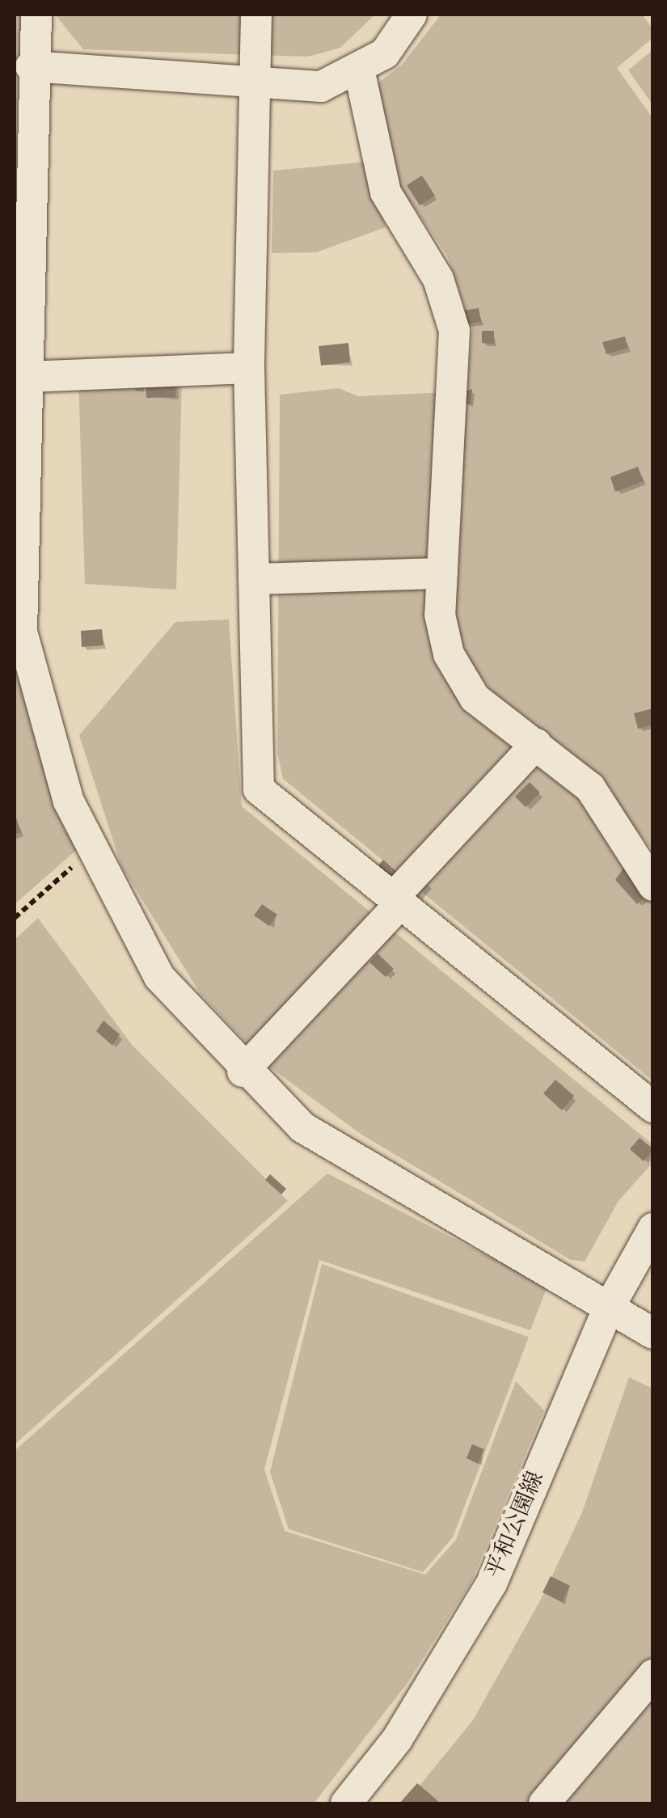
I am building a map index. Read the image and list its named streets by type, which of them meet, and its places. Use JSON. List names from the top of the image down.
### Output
{
  "streets": {
    "street": ["平和公園線"]
  }
}
